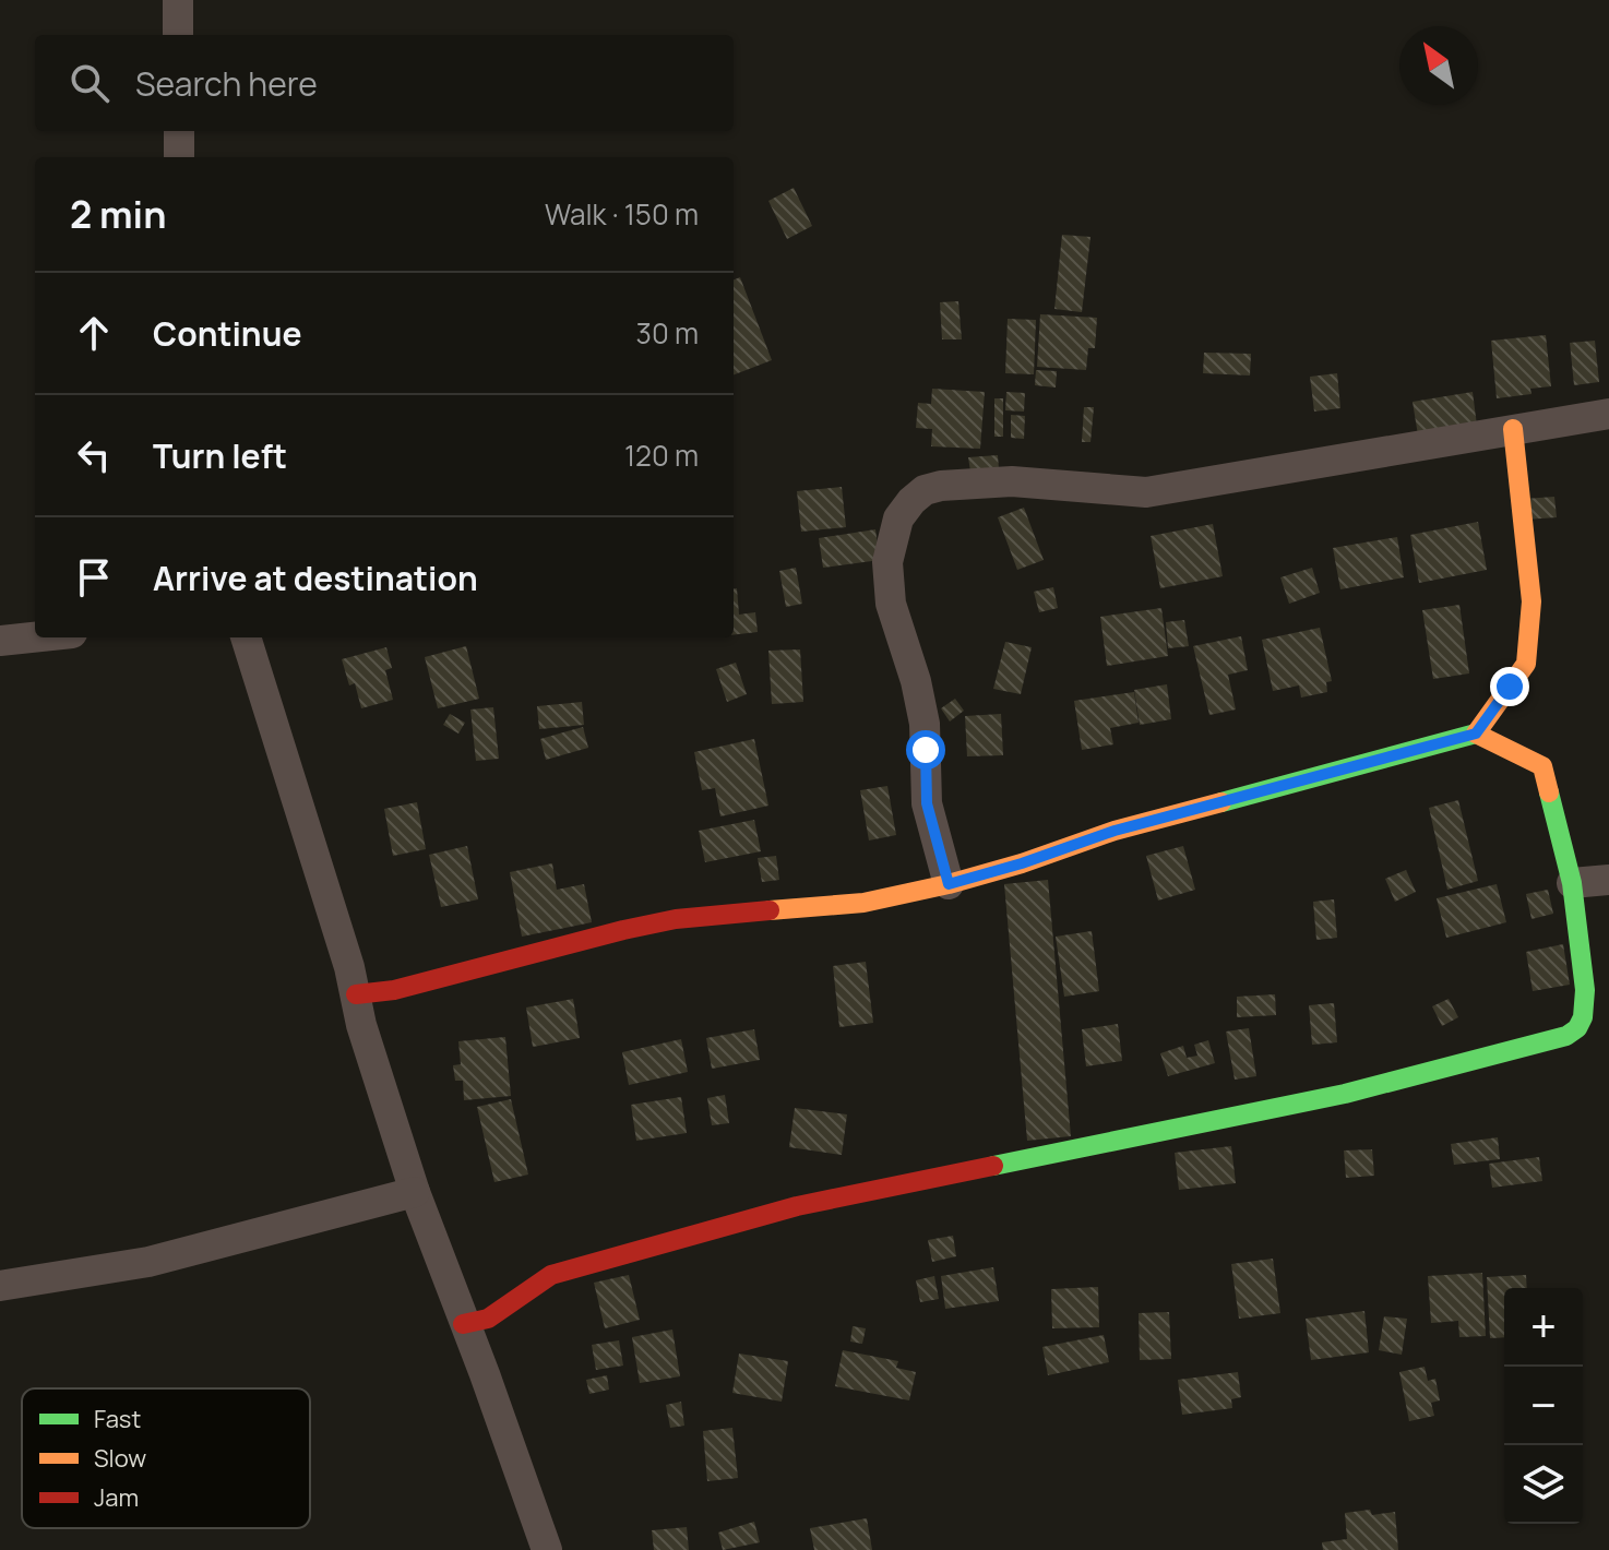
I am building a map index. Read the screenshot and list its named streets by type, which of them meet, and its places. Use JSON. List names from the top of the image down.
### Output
{
  "legend": ["Fast", "Slow", "Jam"],
  "north": "top left",
  "page": {
    "search": "Search here",
    "heading": ["2 min", "Walk · 150 m"],
    "list": [
      ["Continue", "30 m"],
      ["Turn left", "120 m"],
      "Arrive at destination"
    ],
    "map_buttons": ["+", "−"]
  }
}
